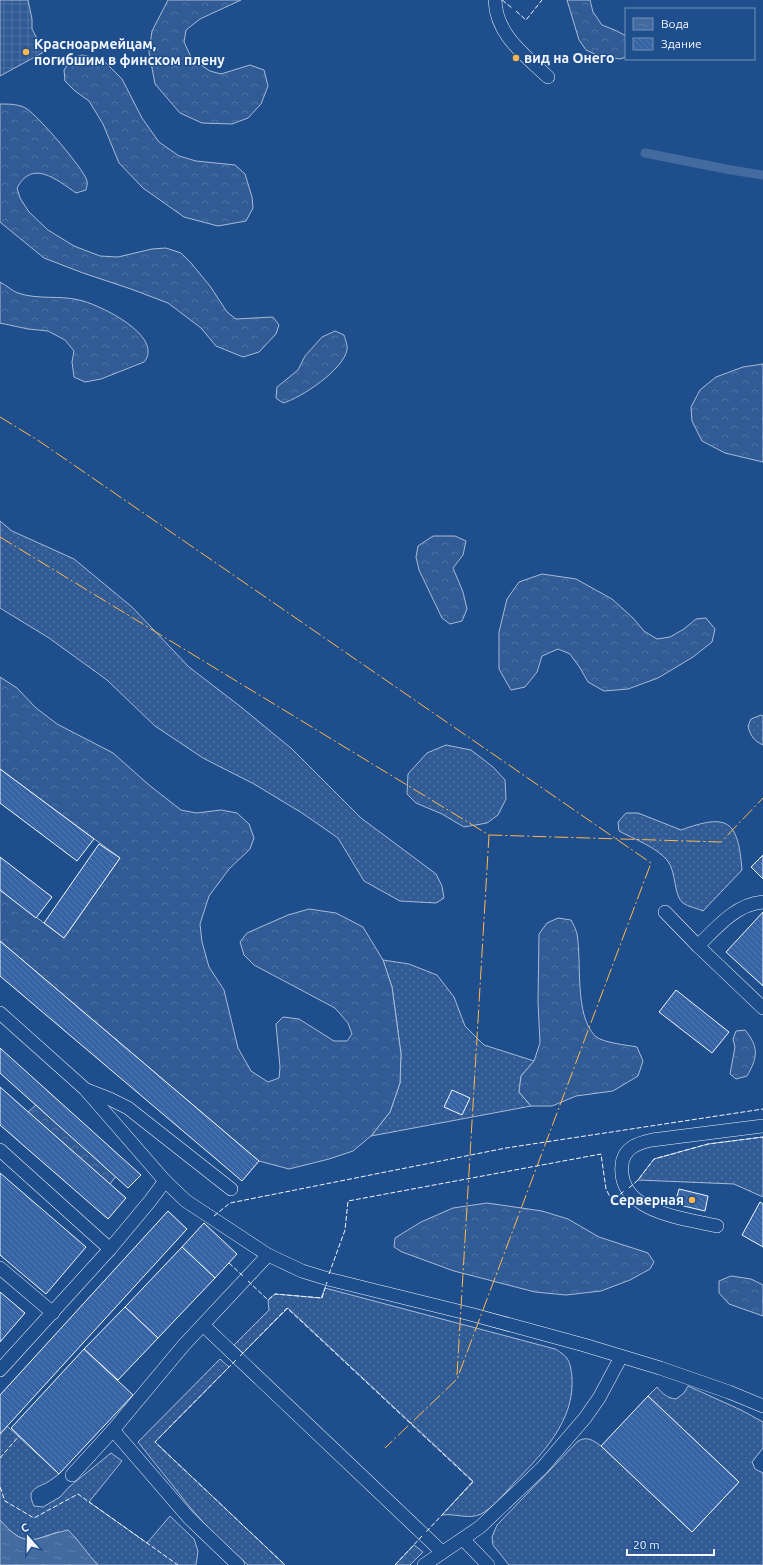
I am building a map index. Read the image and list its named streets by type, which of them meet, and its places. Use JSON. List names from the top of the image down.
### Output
{
  "places": ["Красноармейцам, погибшим в финском плену", "вид на Онего", "Серверная"],
  "legend": ["Вода", "Здание"],
  "scale_bar": "20 m",
  "north": "top"
}
